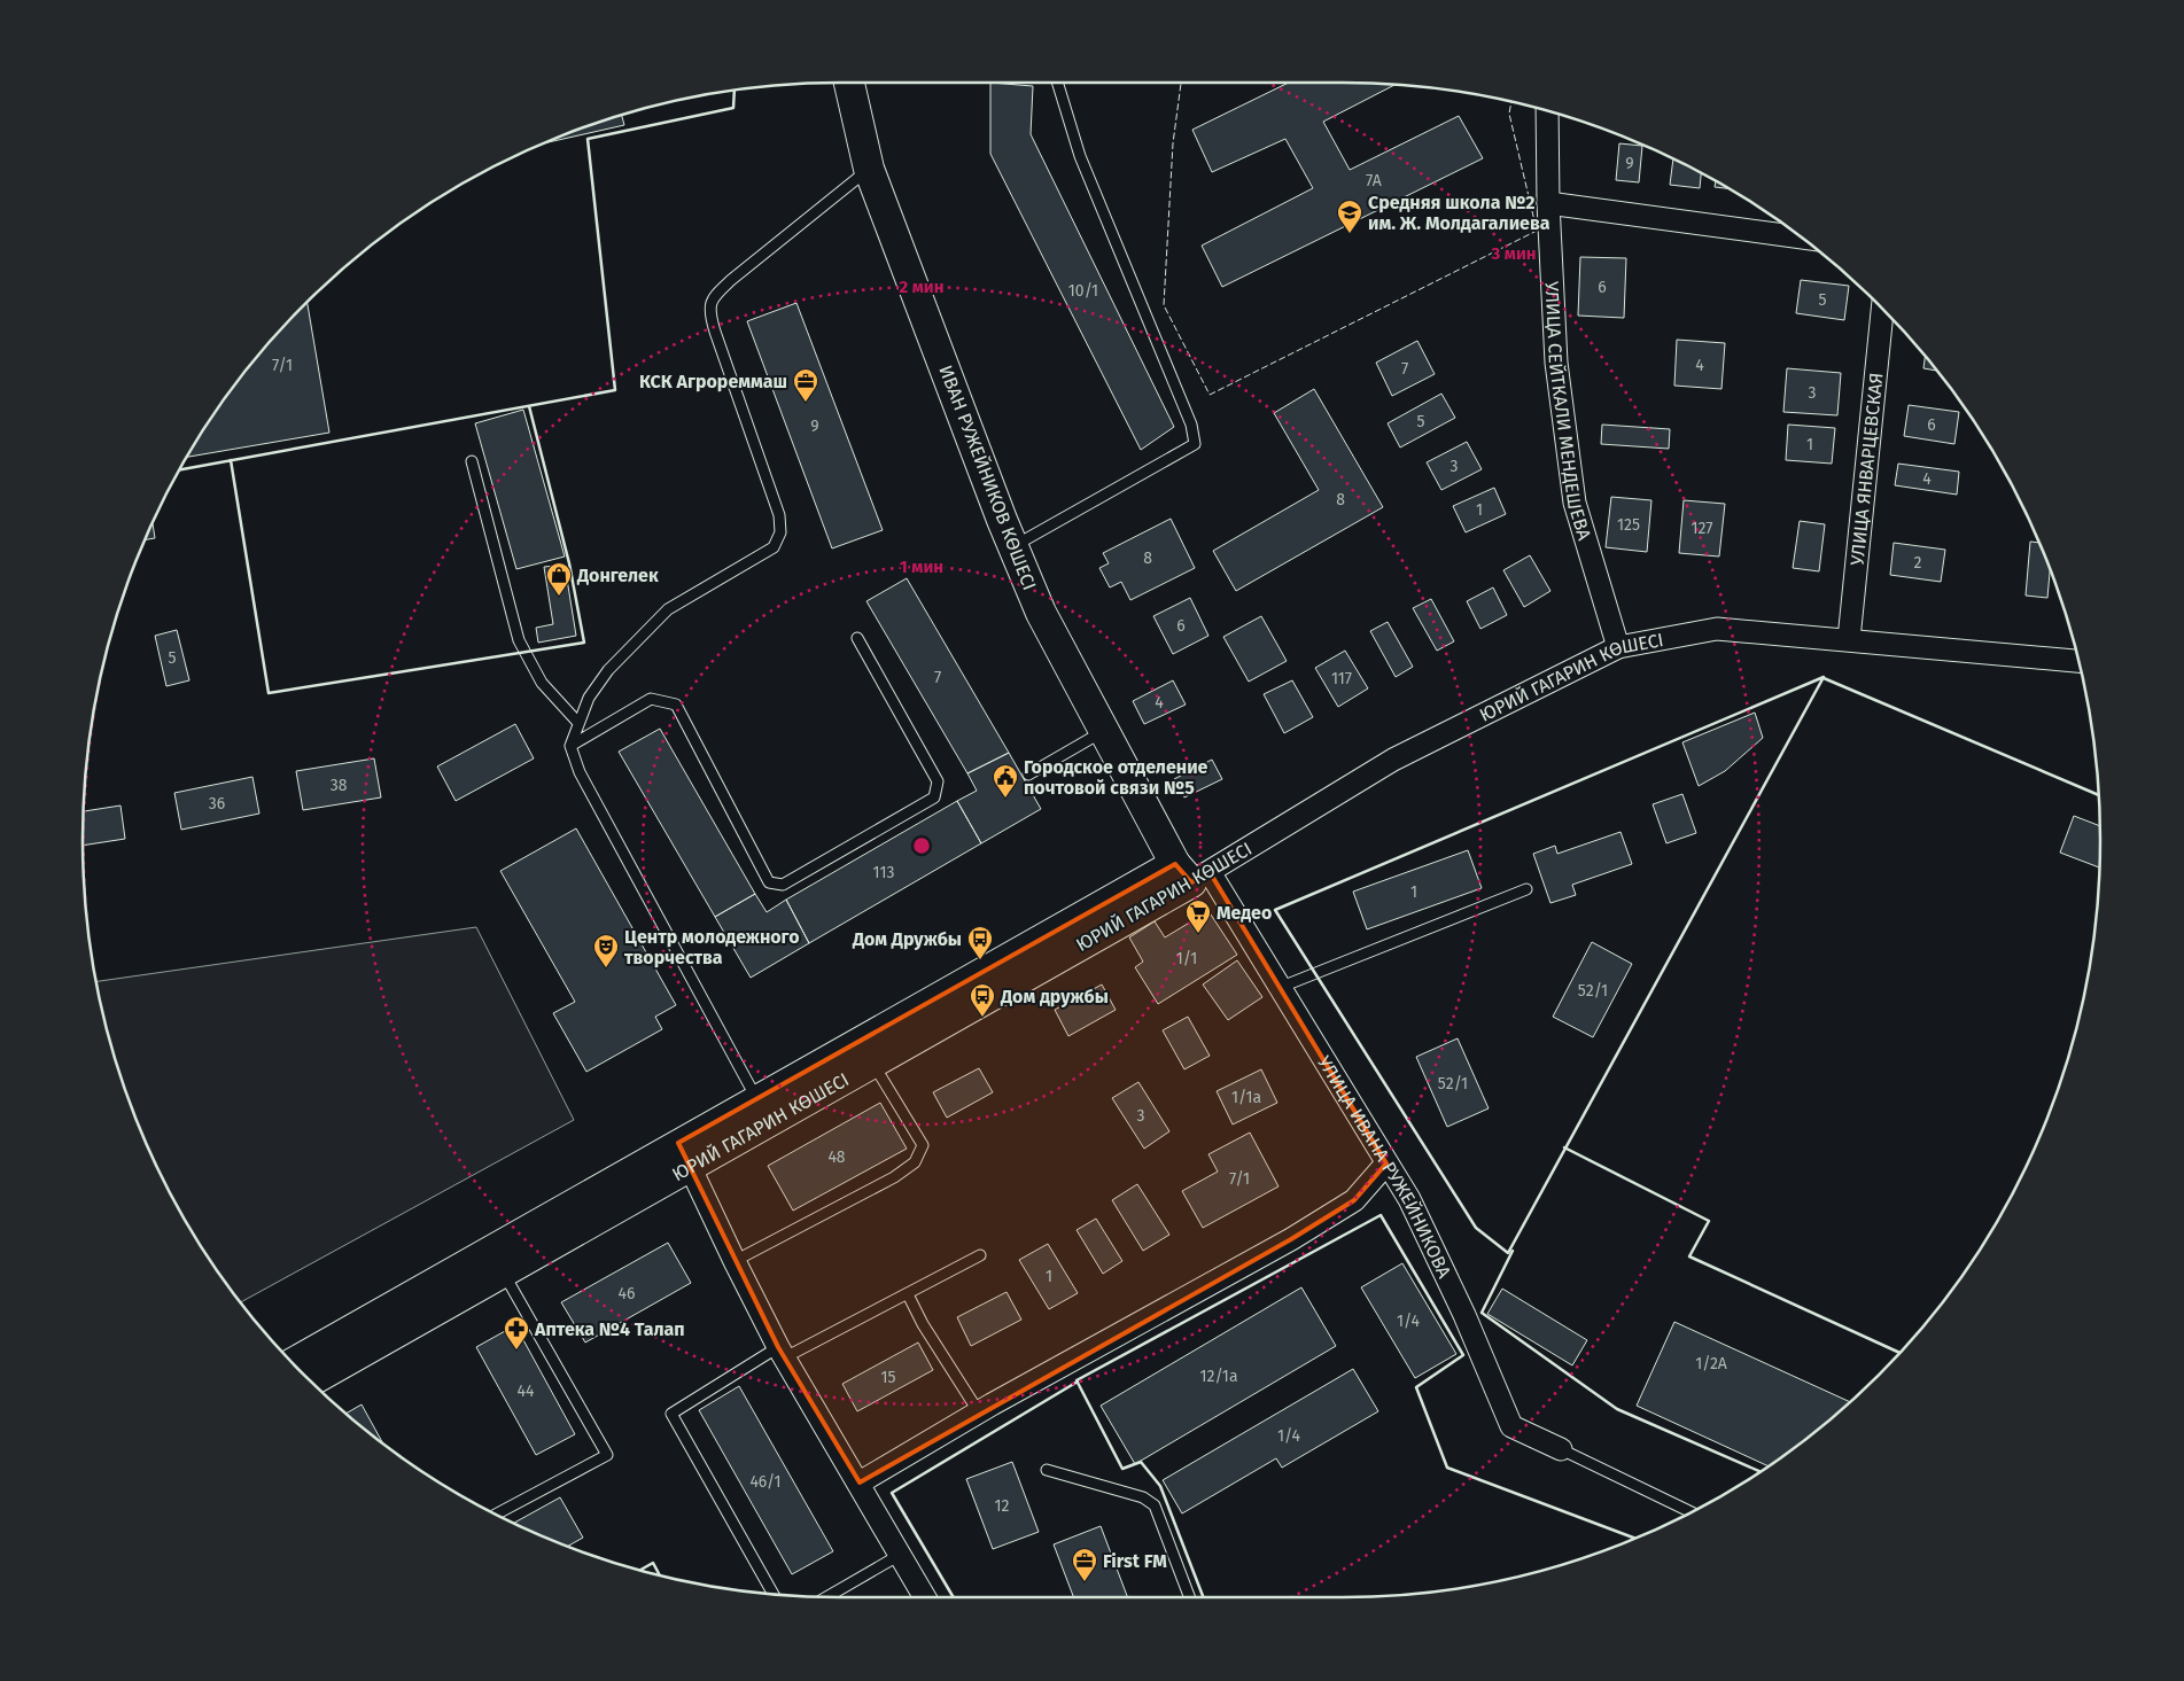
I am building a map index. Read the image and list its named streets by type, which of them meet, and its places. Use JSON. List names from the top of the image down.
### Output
{
  "streets": {
    "main road": ["ИВАН РУЖЕЙНИКОВ КӨШЕСІ", "ЮРИЙ ГАГАРИН КӨШЕСІ"],
    "street": ["УЛИЦА СЕЙТКАЛИ МЕНДЕШЕВА", "УЛИЦА ЯНВАРЦЕВСКАЯ", "УЛИЦА ИВАНА РУЖЕЙНИКОВА"]
  },
  "crossings": [
    ["УЛИЦА СЕЙТКАЛИ МЕНДЕШЕВА", "ЮРИЙ ГАГАРИН КӨШЕСІ"],
    ["УЛИЦА ЯНВАРЦЕВСКАЯ", "ЮРИЙ ГАГАРИН КӨШЕСІ"],
    ["ИВАН РУЖЕЙНИКОВ КӨШЕСІ", "ЮРИЙ ГАГАРИН КӨШЕСІ"],
    ["ИВАН РУЖЕЙНИКОВ КӨШЕСІ", "УЛИЦА ИВАНА РУЖЕЙНИКОВА"],
    ["ЮРИЙ ГАГАРИН КӨШЕСІ", "УЛИЦА ИВАНА РУЖЕЙНИКОВА"]
  ],
  "places": {
    "school or university": ["Средняя школа №2 им. Ж. Молдагалиева"],
    "office": ["КСК Агрореммаш", "First FM"],
    "shop": ["Донгелек"],
    "public building": ["Городское отделение почтовой связи №5"],
    "supermarket": ["Медео"],
    "bus stop": ["Дом Дружбы", "Дом дружбы"],
    "theatre": ["Центр молодежного творчества"],
    "pharmacy": ["Аптека №4 Талап"]
  },
  "house_numbers": [
    "9",
    "7А",
    "6",
    "10/1",
    "5",
    "7/1",
    "4",
    "7",
    "3",
    "5",
    "6",
    "9",
    "1",
    "3",
    "4",
    "8",
    "1",
    "125",
    "127",
    "8",
    "2",
    "6",
    "5",
    "7",
    "117",
    "4",
    "38",
    "36",
    "113",
    "1",
    "1/1",
    "52/1",
    "52/1",
    "1/1а",
    "3",
    "48",
    "7/1",
    "1",
    "46",
    "1/4",
    "1/2А",
    "12/1а",
    "15",
    "44",
    "1/4",
    "46/1",
    "12"
  ],
  "rings": ["3 мин", "2 мин", "1 мин"]
}
